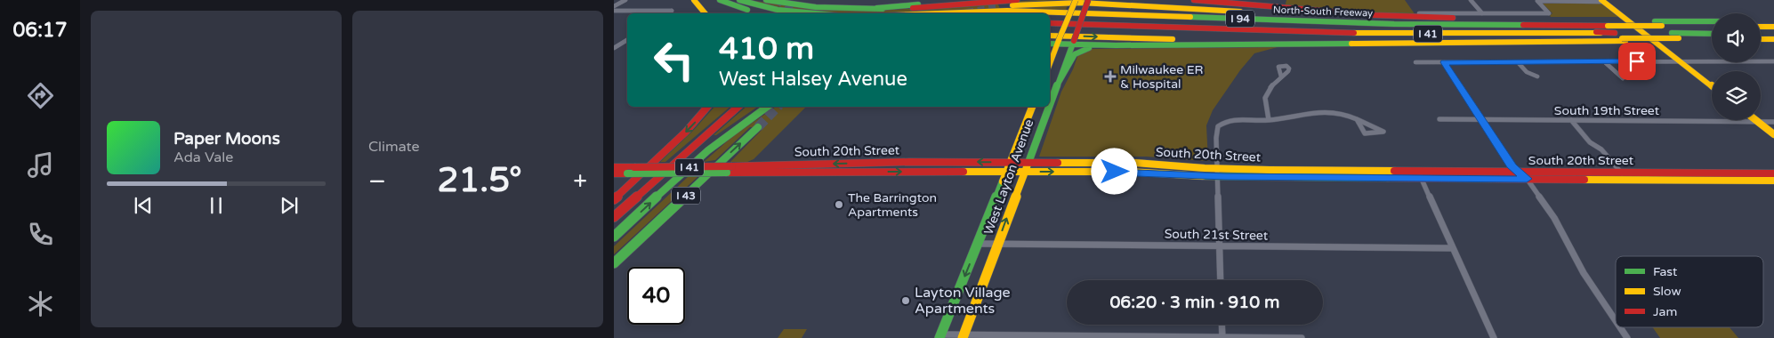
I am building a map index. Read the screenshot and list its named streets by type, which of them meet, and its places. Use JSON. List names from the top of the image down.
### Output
{
  "streets": {
    "main road": [
      "North-South Freeway",
      "I 94",
      "I 41",
      "South 20th Street",
      "West Layton Avenue",
      "I 43"
    ],
    "street": ["South 19th Street", "South 21st Street"]
  },
  "crossings": [
    ["North-South Freeway", "I 41"],
    ["South 20th Street", "West Layton Avenue"],
    ["West Layton Avenue", "South 21st Street"]
  ],
  "places": {
    "health": ["Milwaukee ER & Hospital"],
    "other": ["The Barrington Apartments", "Layton Village Apartments"]
  },
  "legend": ["Fast", "Slow", "Jam"],
  "page": {
    "tabs": "06:17",
    "tile": "Climate",
    "turn": ["410 m", "West Halsey Avenue"],
    "song": ["Paper Moons", "Ada Vale"],
    "heat": ["−", "21.5°", "+"],
    "limit": "40",
    "trip": "06:20 · 3 min · 910 m"
  }
}
